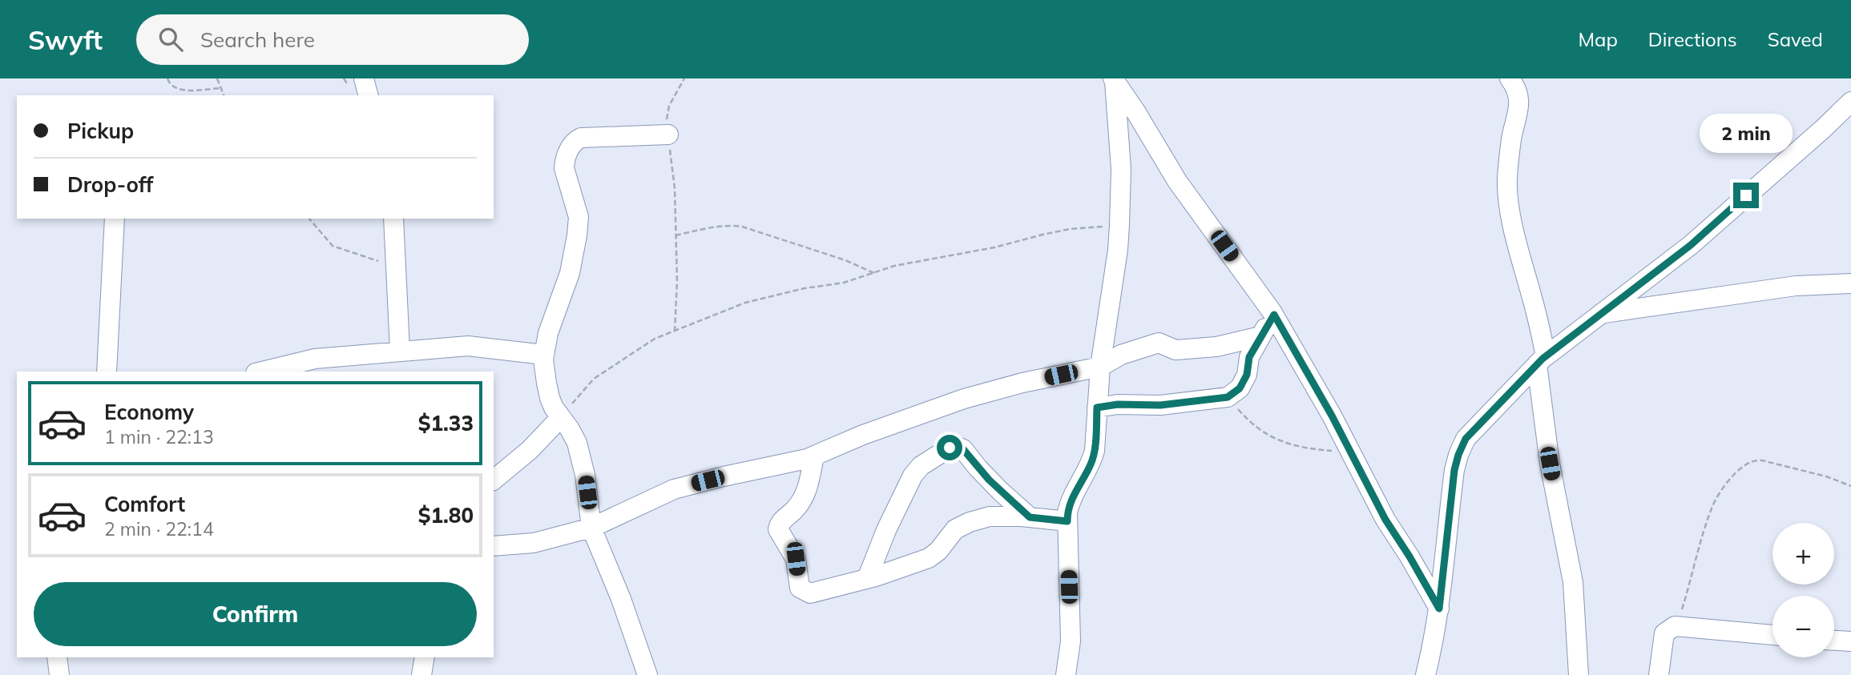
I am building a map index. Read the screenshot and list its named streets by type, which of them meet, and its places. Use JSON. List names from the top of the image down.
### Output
{
  "page": {
    "header": "Swyft",
    "search": "Search here",
    "nav": ["Map", "Directions", "Saved"],
    "banner": ["Pickup", "Drop-off"],
    "bubble": "2 min",
    "list": [
      {
        "name": "Economy",
        "note": "1 min · 22:13",
        "value": "$1.33"
      },
      {
        "name": "Comfort",
        "note": "2 min · 22:14",
        "value": "$1.80"
      }
    ],
    "map_buttons": ["+", "−"],
    "buttons": "Confirm"
  }
}
